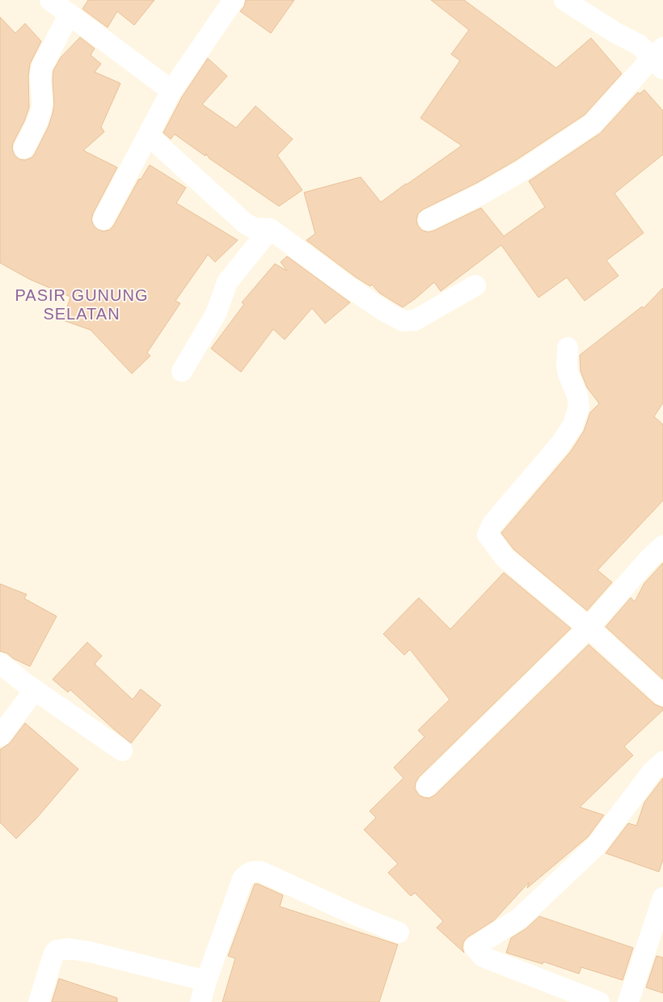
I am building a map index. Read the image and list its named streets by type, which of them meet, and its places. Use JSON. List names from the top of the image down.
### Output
{
  "districts": ["PASIR GUNUNG SELATAN"]
}
